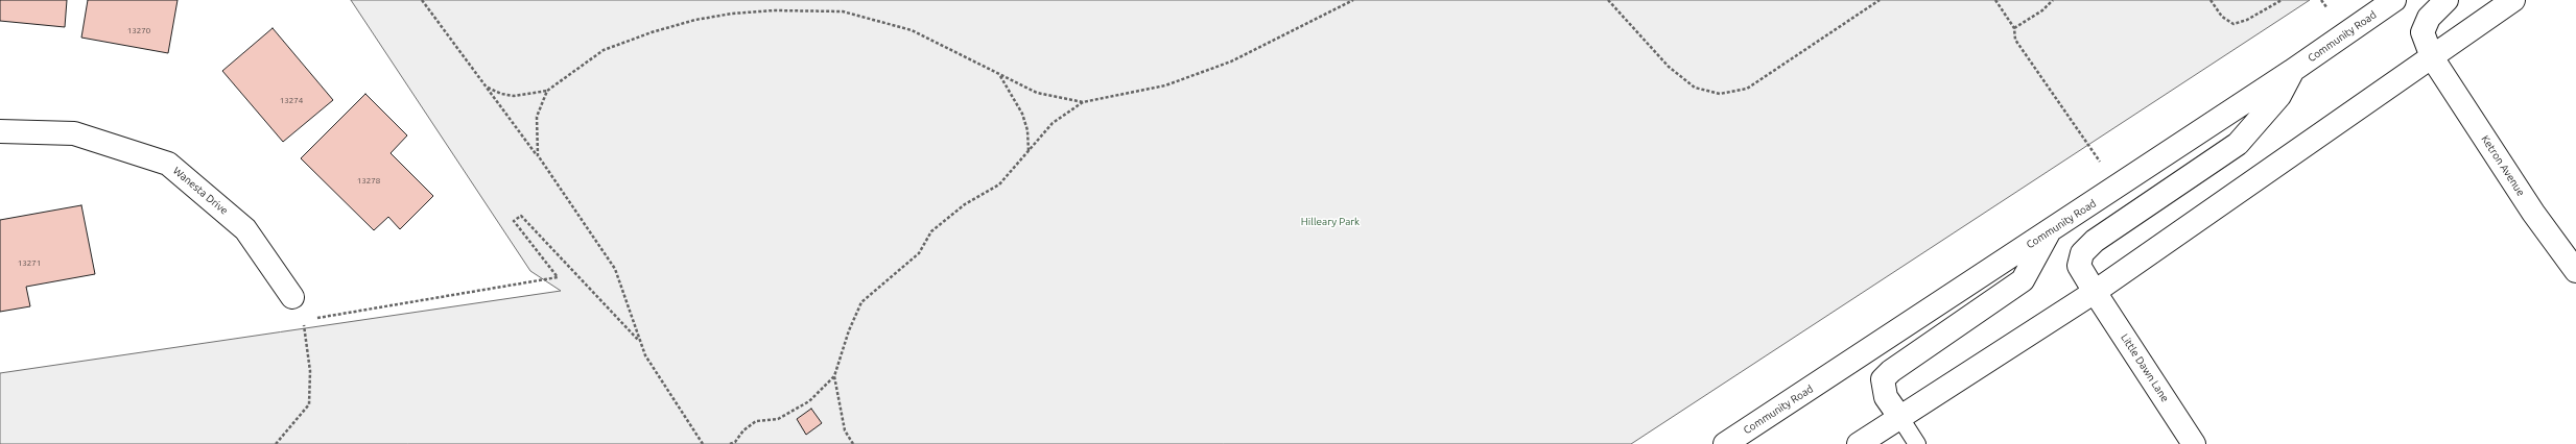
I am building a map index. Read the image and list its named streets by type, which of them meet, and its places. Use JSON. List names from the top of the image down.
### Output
{
  "streets": {
    "main road": [
      "Community Road",
      "Ketron Avenue",
      "Wanesta Drive",
      "Little Dawn Lane"
    ]
  },
  "crossings": [
    ["Community Road", "Little Dawn Lane"]
  ],
  "parks": ["Hilleary Park"],
  "house_numbers": [
    "13270",
    "13274",
    "13278",
    "13271"
  ]
}
